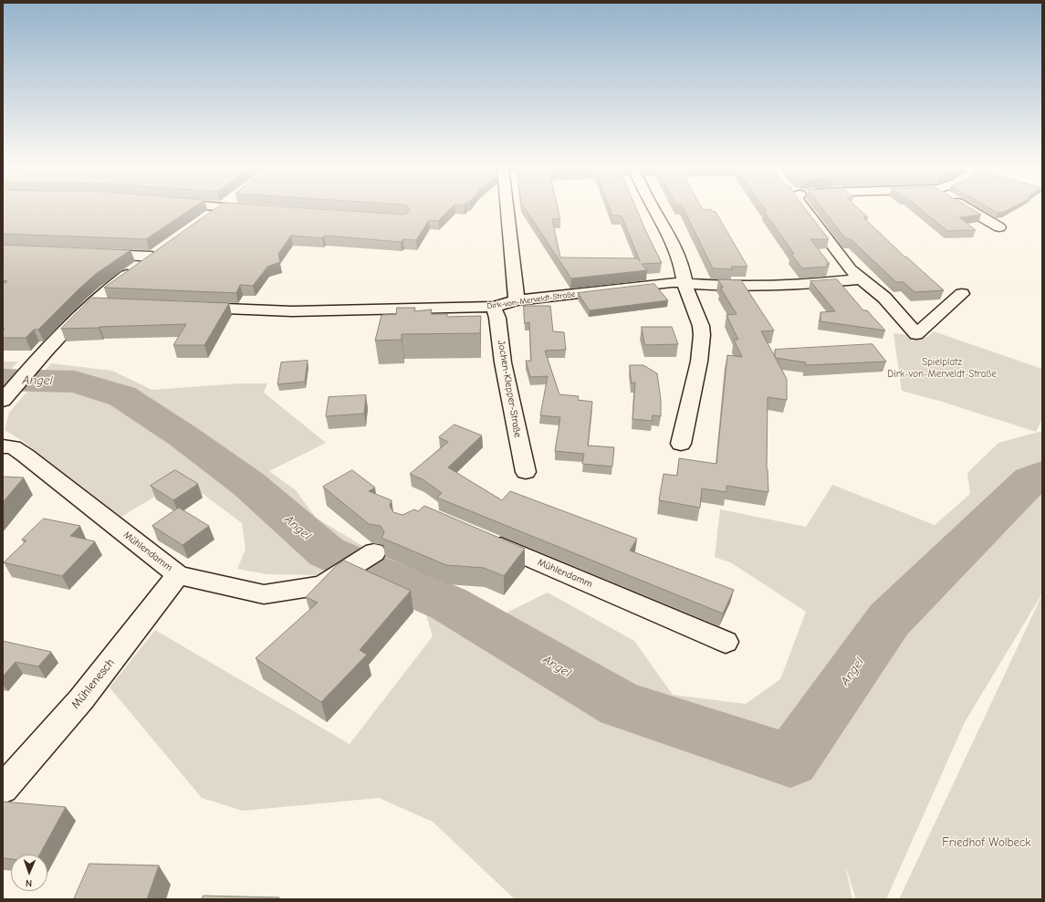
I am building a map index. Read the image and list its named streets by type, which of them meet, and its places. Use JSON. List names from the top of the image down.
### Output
{
  "streets": {
    "street": [
      "Dirk-von-Merveldt-Straße",
      "Jochen-Klepper-Straße",
      "Mühlendamm",
      "Mühlenesch"
    ]
  },
  "crossings": [
    ["Dirk-von-Merveldt-Straße", "Jochen-Klepper-Straße"],
    ["Mühlendamm", "Mühlenesch"]
  ],
  "water": ["Angel"],
  "parks": ["Spielplatz Dirk-von-Merveldt-Straße", "Friedhof Wolbeck"],
  "north": "bottom"
}
